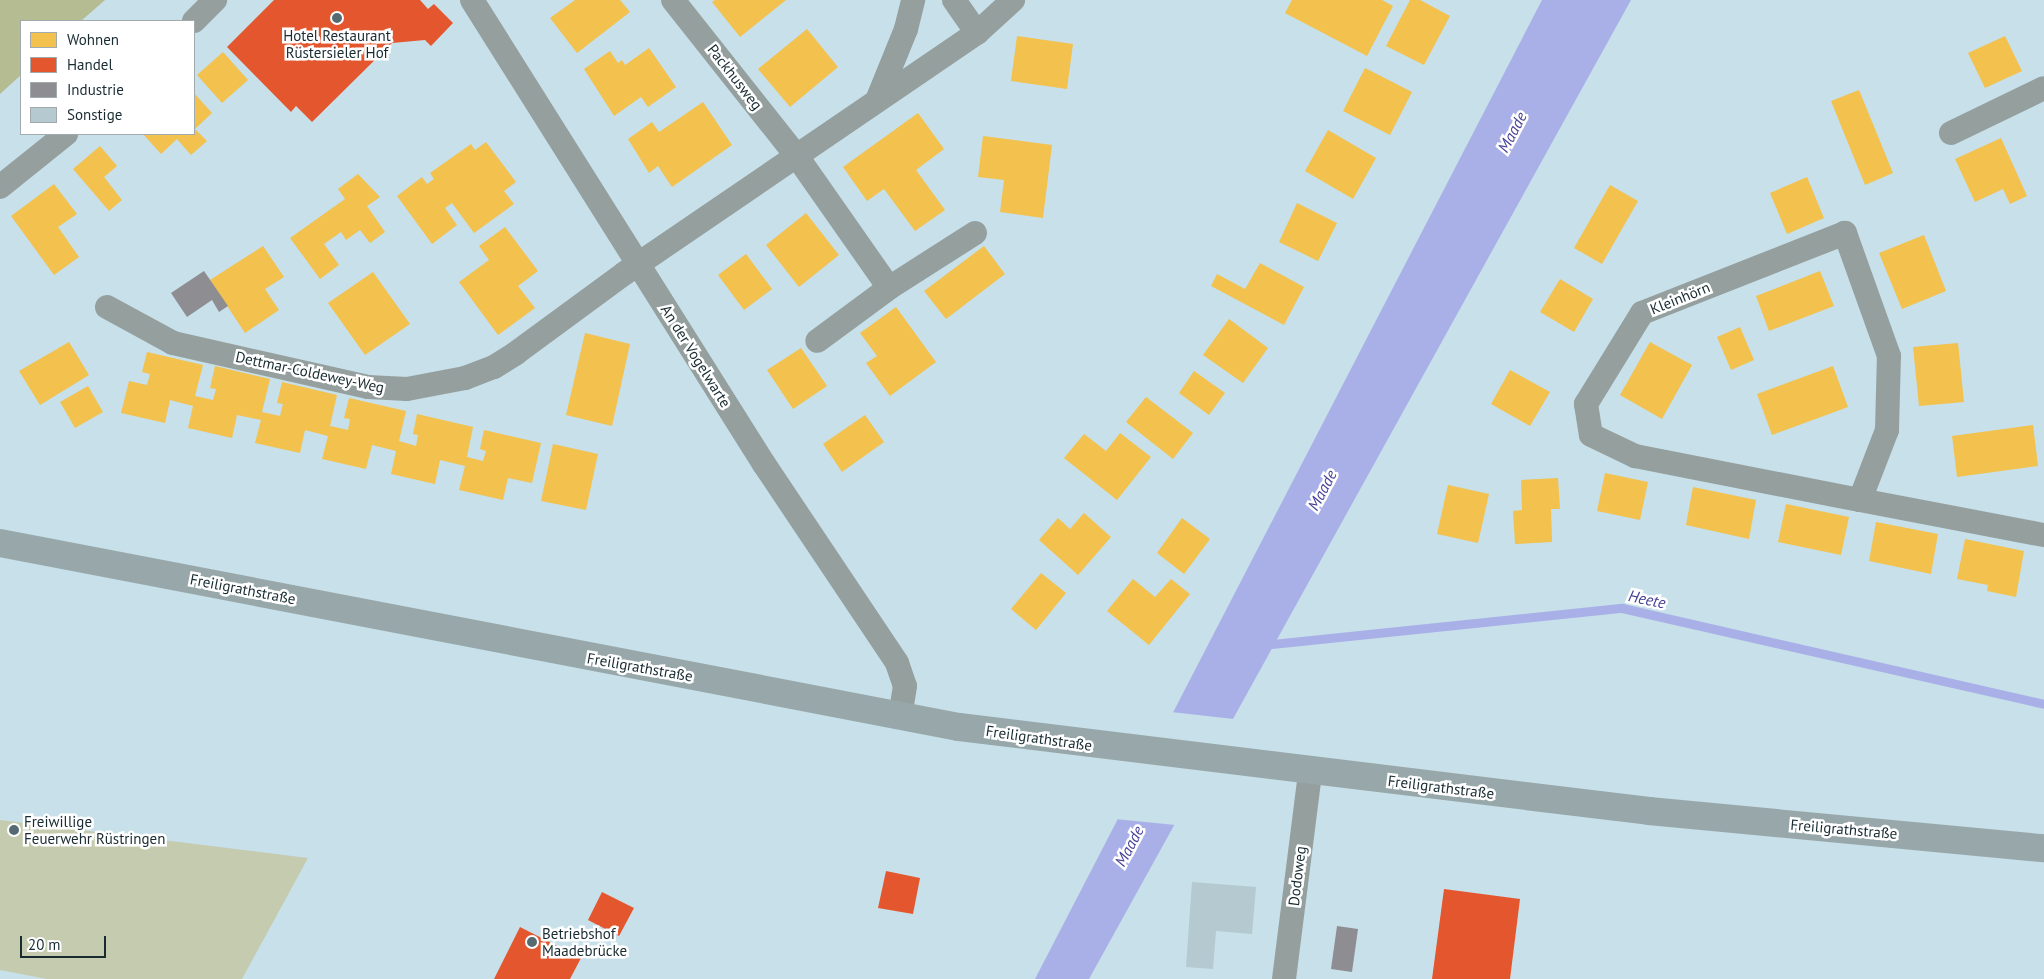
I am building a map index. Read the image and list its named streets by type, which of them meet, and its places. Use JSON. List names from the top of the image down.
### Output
{
  "streets": {
    "main road": ["Freiligrathstraße"],
    "street": [
      "Packhusweg",
      "Kleinhörn",
      "An der Vogelwarte",
      "Dettmar-Coldewey-Weg",
      "Dodoweg"
    ]
  },
  "crossings": [
    ["An der Vogelwarte", "Dettmar-Coldewey-Weg"],
    ["An der Vogelwarte", "Freiligrathstraße"],
    ["Freiligrathstraße", "Dodoweg"]
  ],
  "water": ["Maade", "Heete"],
  "places": ["Hotel Restaurant Rüstersieler Hof", "Freiwillige Feuerwehr Rüstringen", "Betriebshof Maadebrücke"],
  "legend": [
    "Wohnen",
    "Handel",
    "Industrie",
    "Sonstige"
  ],
  "scale_bar": "20 m"
}
